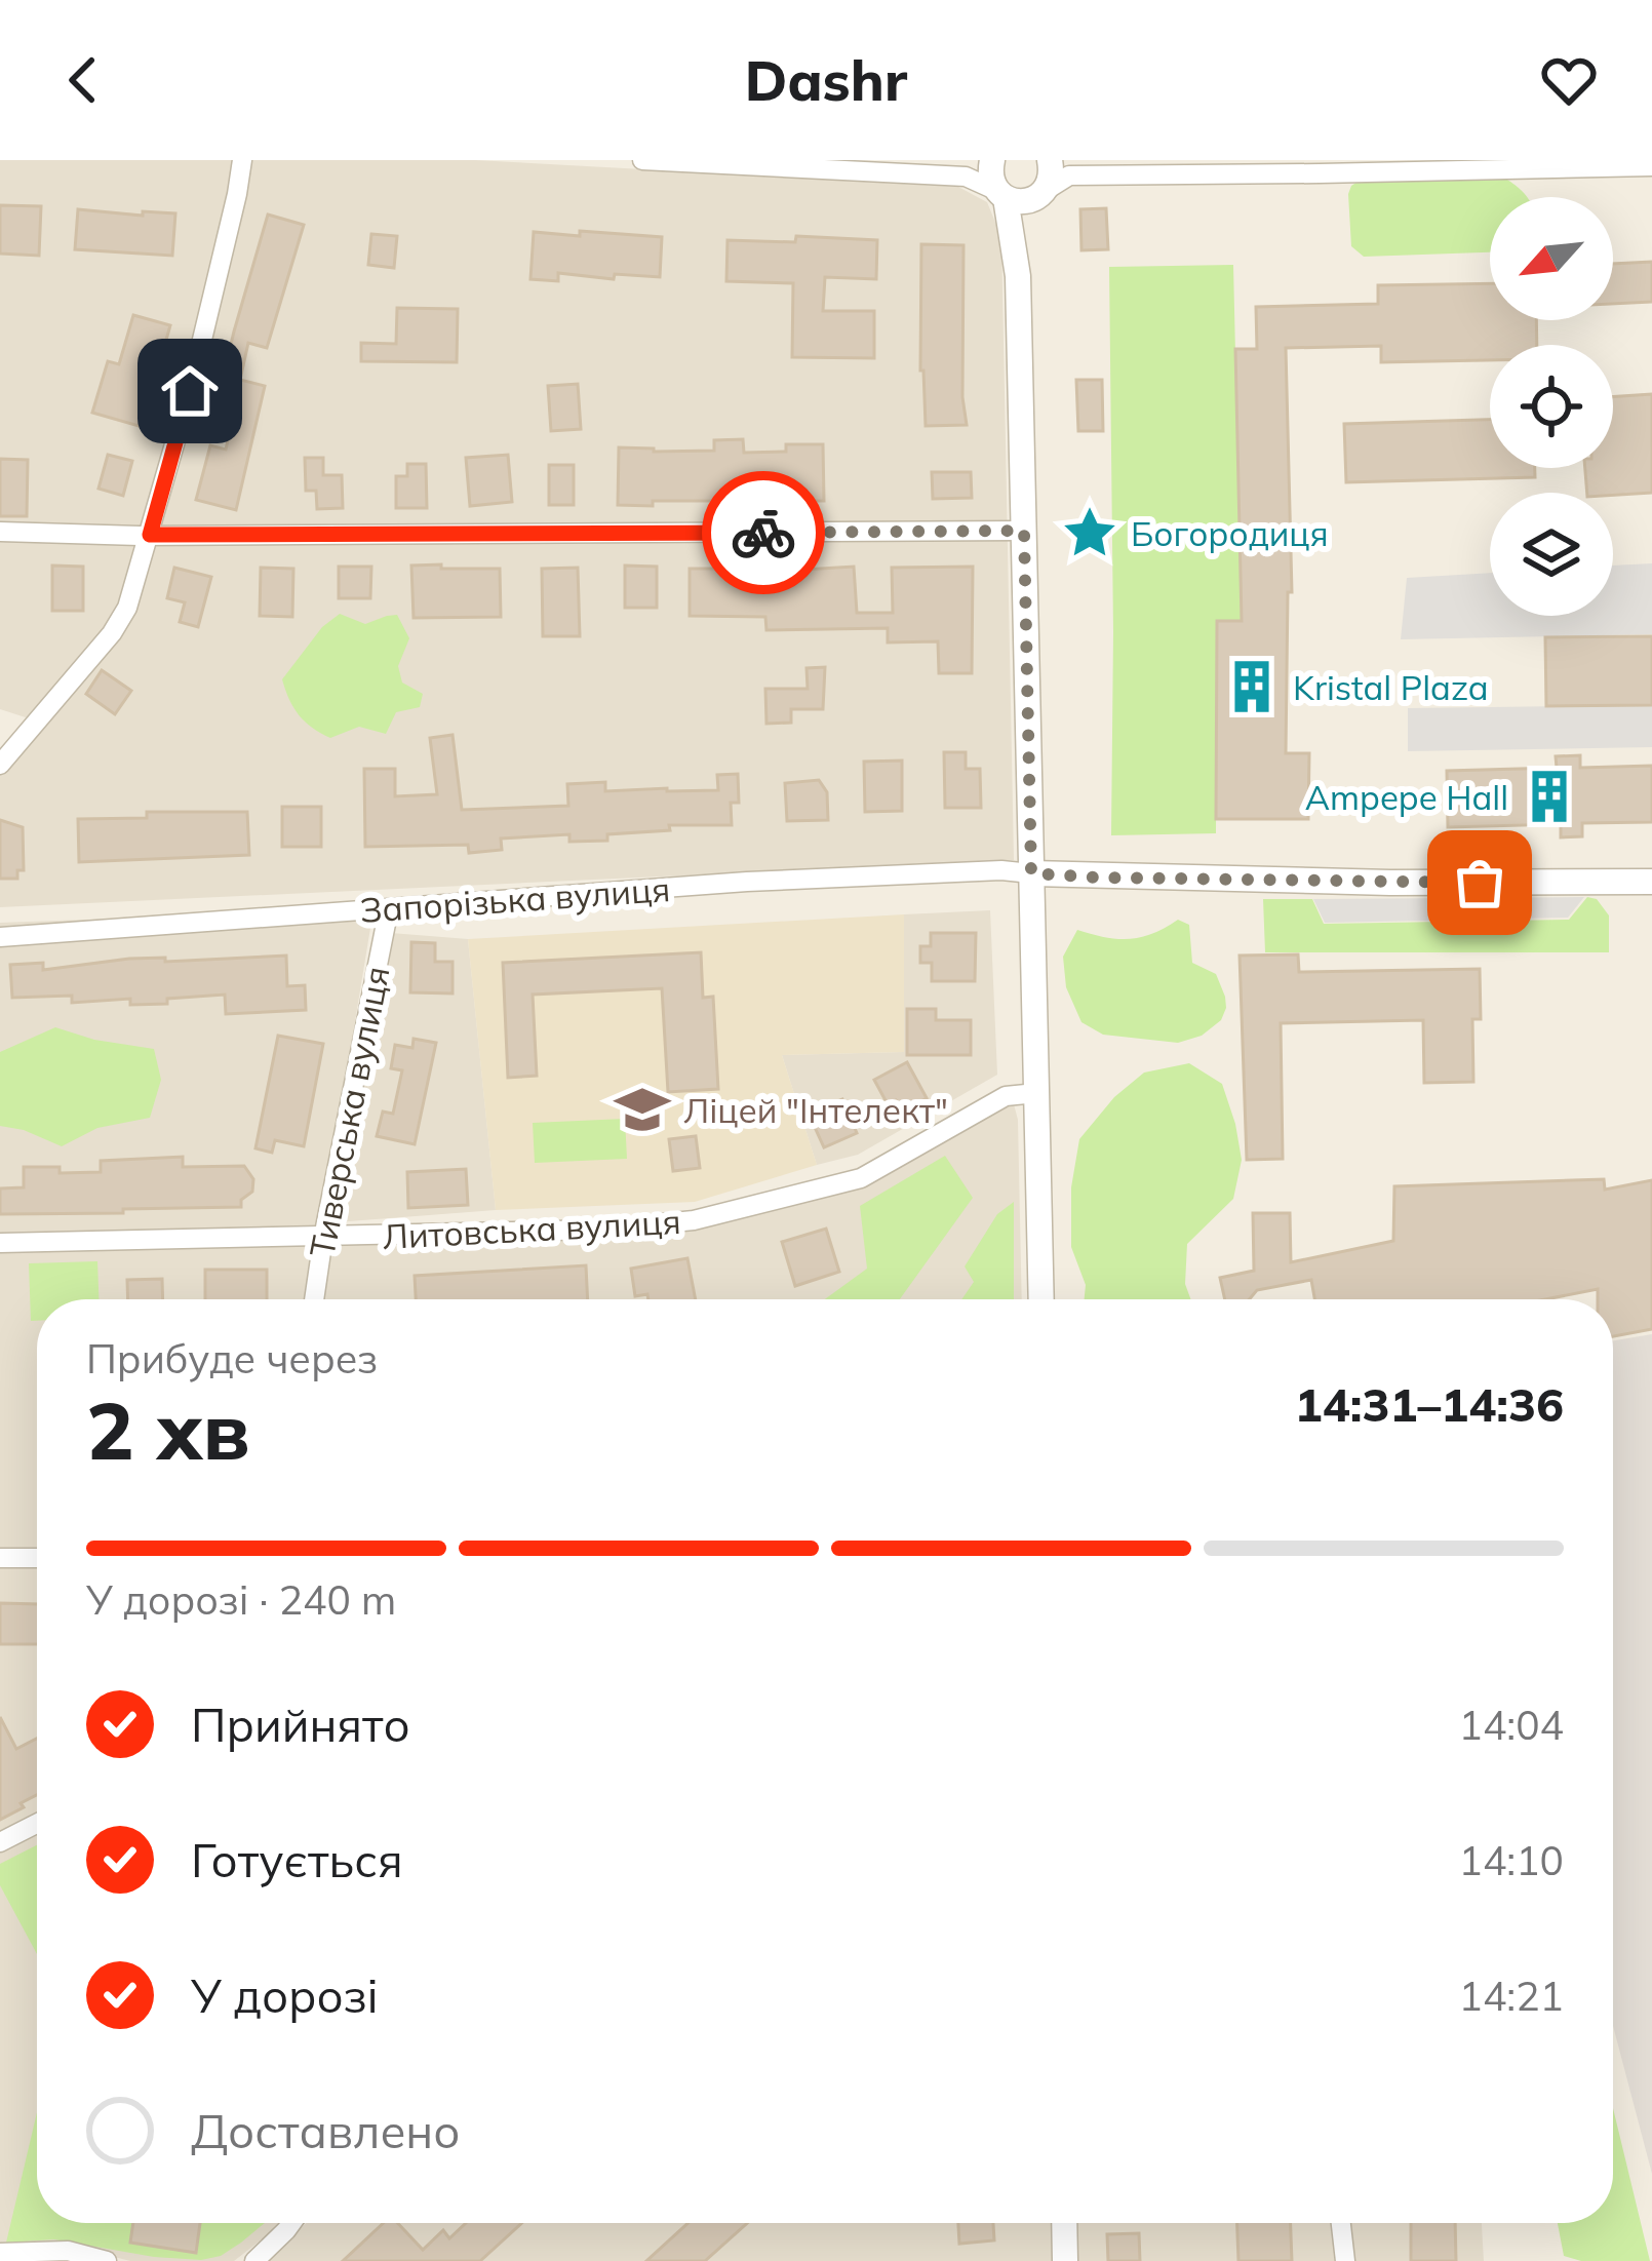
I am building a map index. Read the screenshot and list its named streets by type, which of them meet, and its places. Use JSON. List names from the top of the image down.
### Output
{
  "streets": {
    "street": ["Запорізька вулиця", "Тиверська вулиця", "Литовська вулиця"]
  },
  "crossings": [
    ["Запорізька вулиця", "Тиверська вулиця"],
    ["Тиверська вулиця", "Литовська вулиця"]
  ],
  "places": {
    "place": ["Богородиця"],
    "building": ["Kristal Plaza", "Ampepe Hall"],
    "school or university": ["Ліцей \"Інтелект\""]
  },
  "north": "bottom left",
  "page": {
    "header": "Dashr",
    "heading": ["2 хв", "Прибуде через", "14:31–14:36"],
    "bar": "У дорозі · 240 m",
    "list": [
      ["Прийнято", "14:04"],
      ["Готується", "14:10"],
      ["У дорозі", "14:21"],
      "Доставлено"
    ]
  }
}
